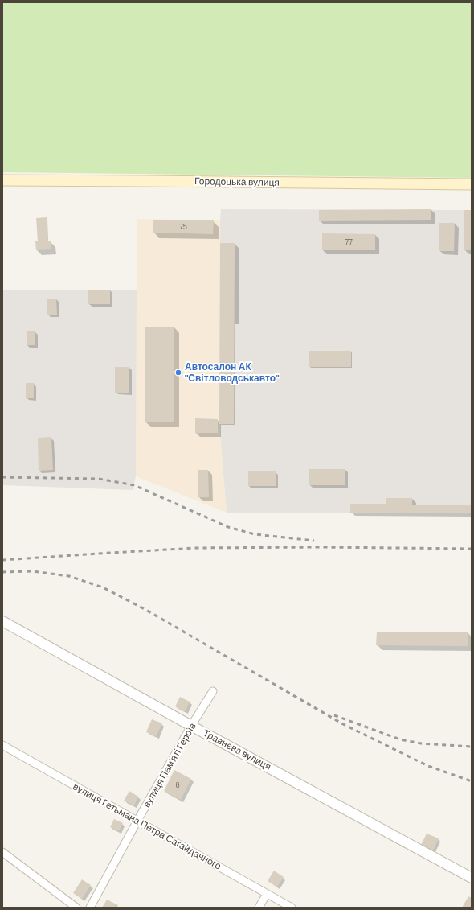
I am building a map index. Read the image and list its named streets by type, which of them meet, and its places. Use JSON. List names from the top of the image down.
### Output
{
  "streets": {
    "main road": ["Городоцька вулиця"],
    "street": ["Травнева вулиця", "вулиця Памʼяті Героїв", "вулиця Гетьмана Петра Сагайдачного"]
  },
  "crossings": [
    ["Травнева вулиця", "вулиця Памʼяті Героїв"],
    ["вулиця Памʼяті Героїв", "вулиця Гетьмана Петра Сагайдачного"]
  ],
  "places": ["Автосалон АК \"Світловодськавто\""],
  "house_numbers": ["75", "77", "6"]
}
